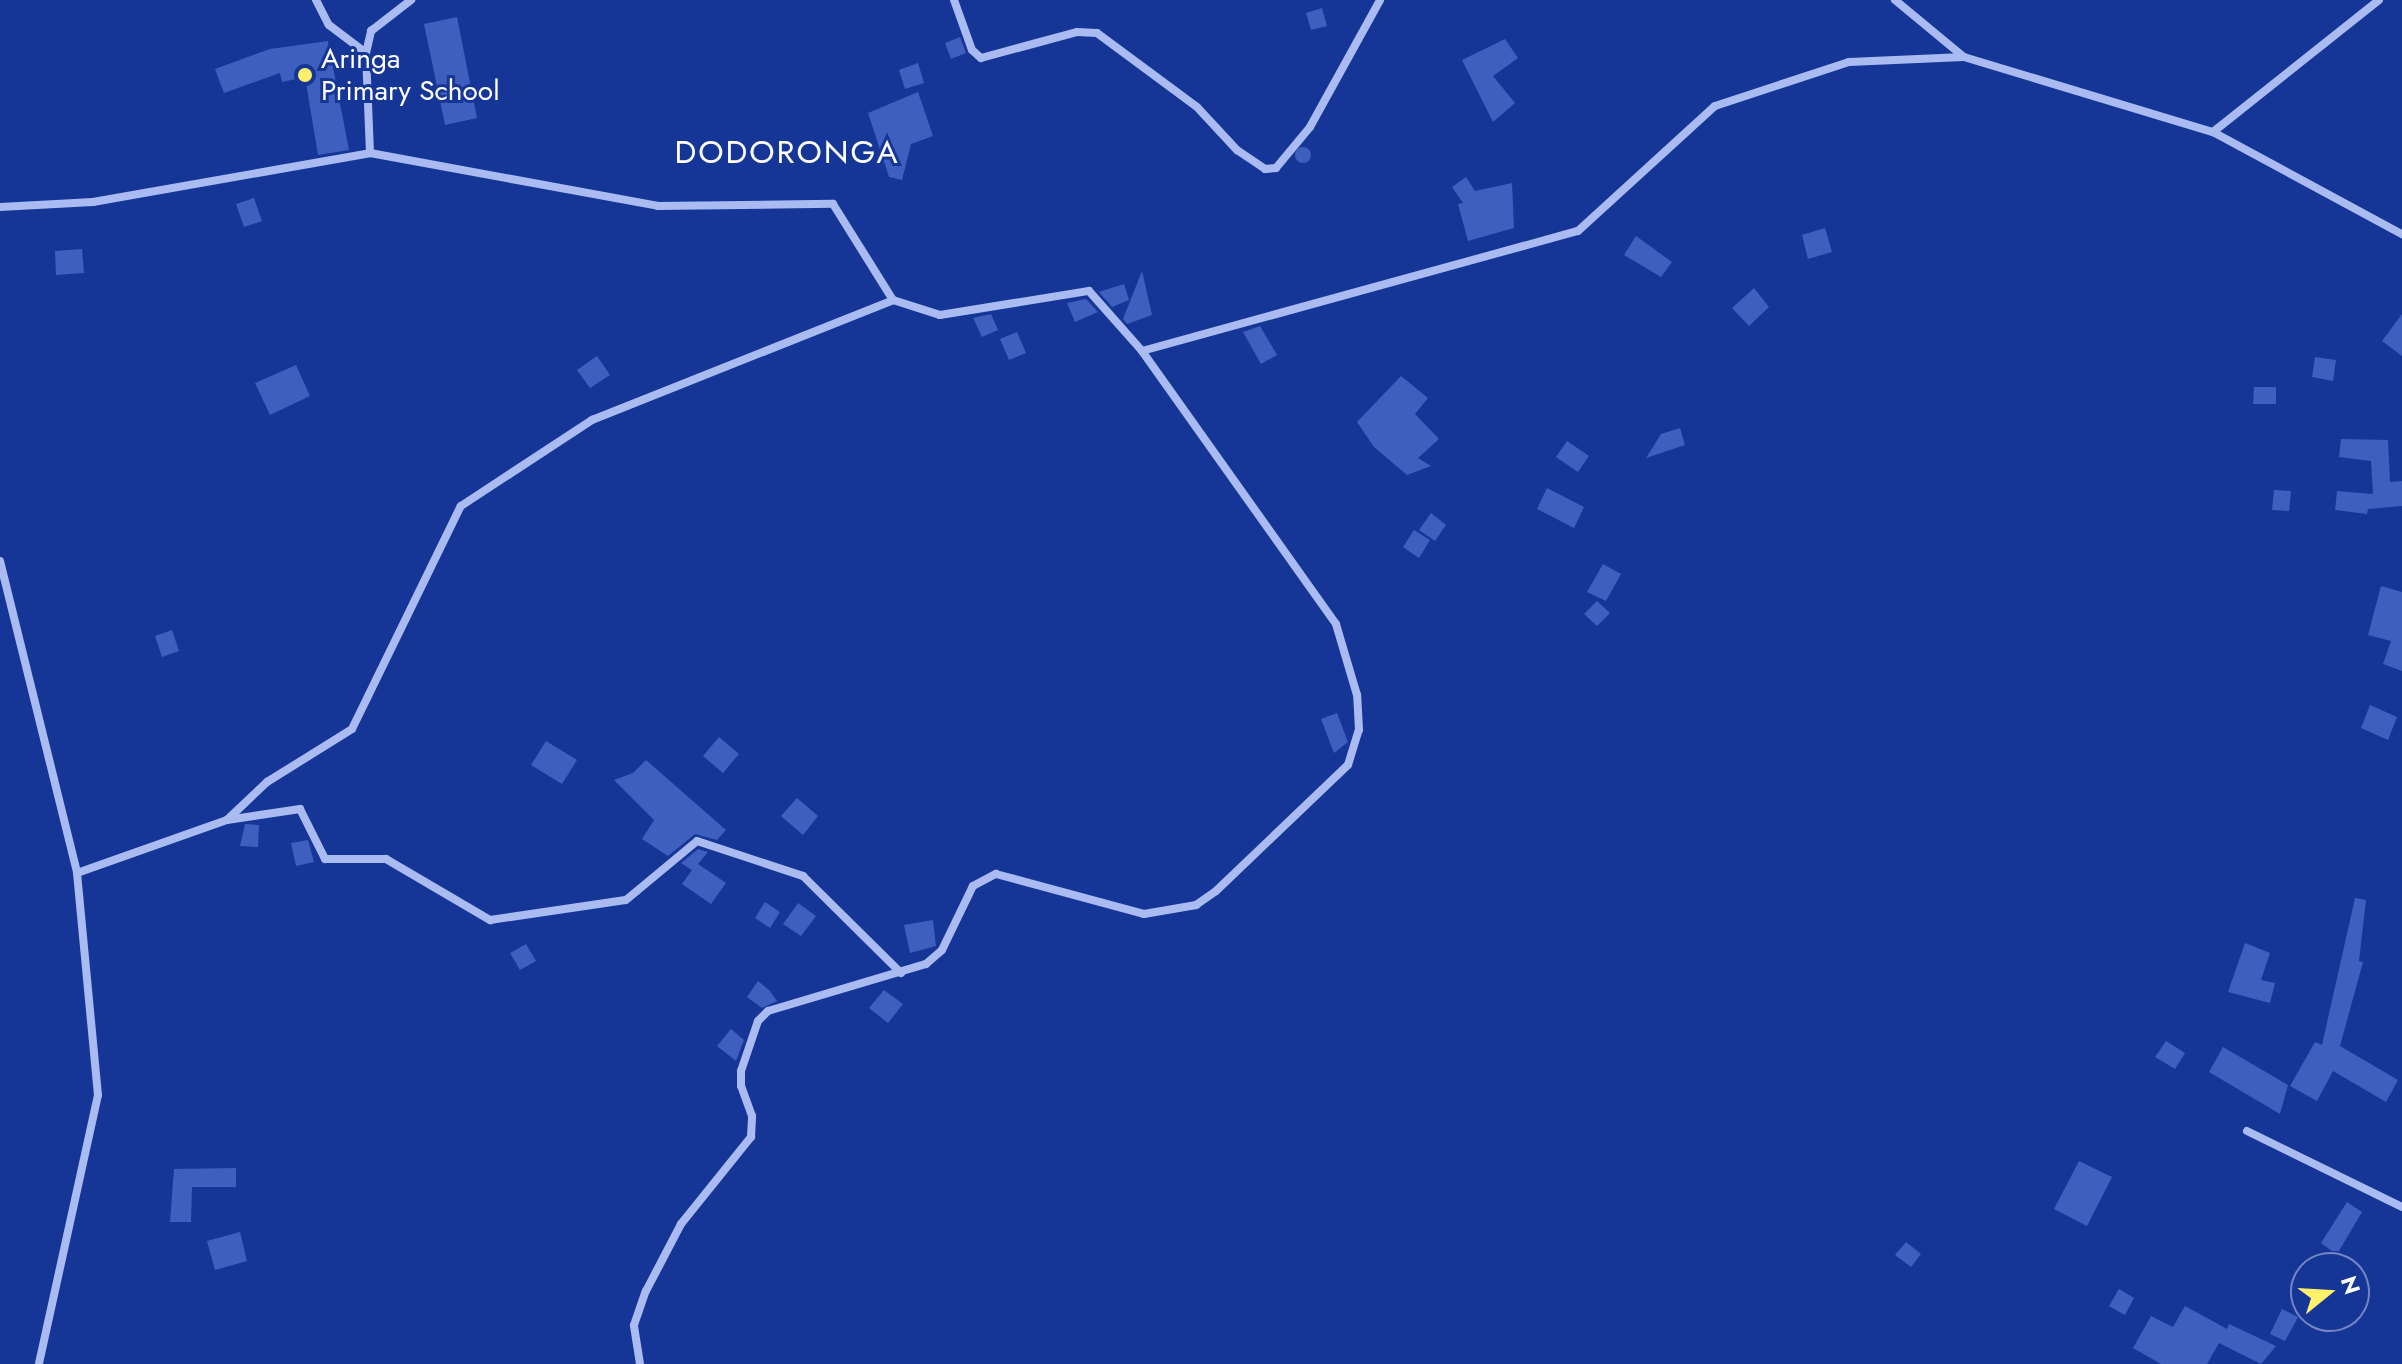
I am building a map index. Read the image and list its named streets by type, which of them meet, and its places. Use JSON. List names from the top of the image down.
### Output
{
  "districts": ["DODORONGA"],
  "places": ["Aringa Primary School"],
  "north": "right"
}
